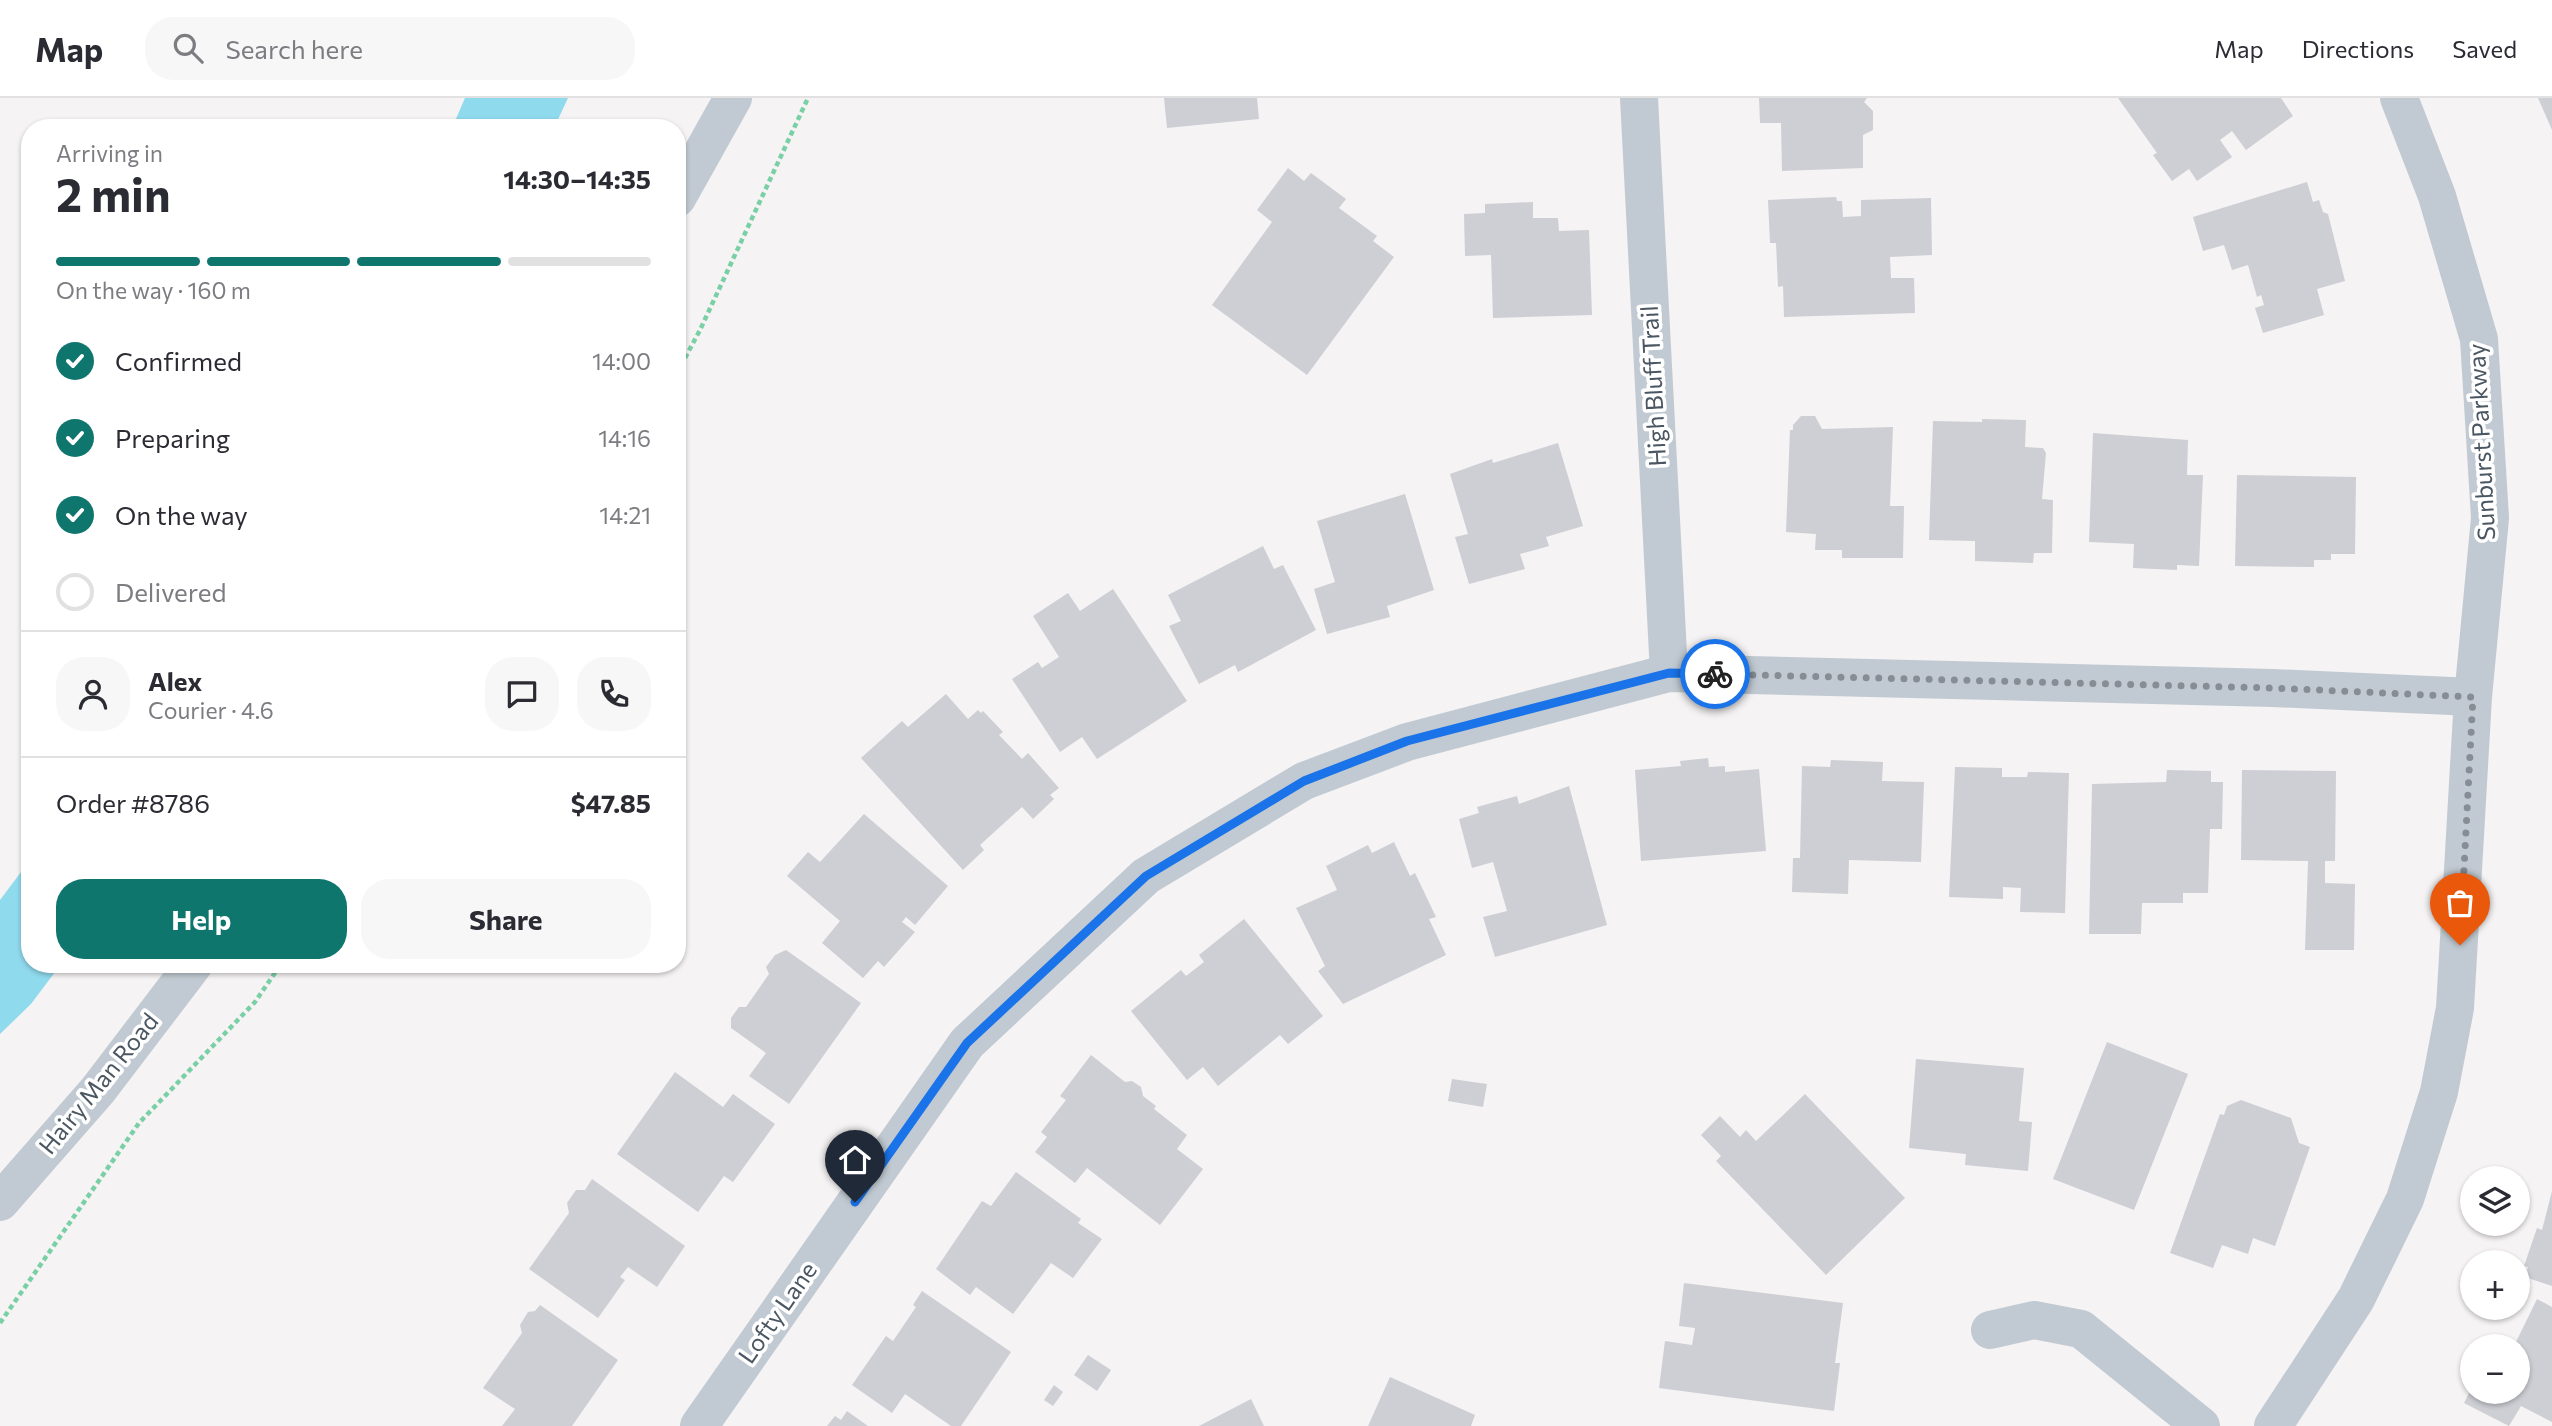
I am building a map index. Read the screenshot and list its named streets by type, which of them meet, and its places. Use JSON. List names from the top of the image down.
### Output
{
  "streets": {
    "street": [
      "High Bluff Trail",
      "Sunburst Parkway",
      "Hairy Man Road",
      "Lofty Lane"
    ]
  },
  "crossings": [
    ["High Bluff Trail", "Lofty Lane"],
    ["Sunburst Parkway", "Lofty Lane"]
  ],
  "page": {
    "header": "Map",
    "search": "Search here",
    "nav": ["Map", "Directions", "Saved"],
    "heading": ["2 min", "Arriving in", "14:30–14:35"],
    "panel": [
      "Alex",
      "Courier · 4.6",
      "Order #8786",
      "$47.85"
    ],
    "bar": "On the way · 160 m",
    "list": [
      ["Confirmed", "14:00"],
      ["Preparing", "14:16"],
      ["On the way", "14:21"],
      "Delivered"
    ],
    "buttons": ["Help", "Share"],
    "map_buttons": ["+", "−"]
  }
}
